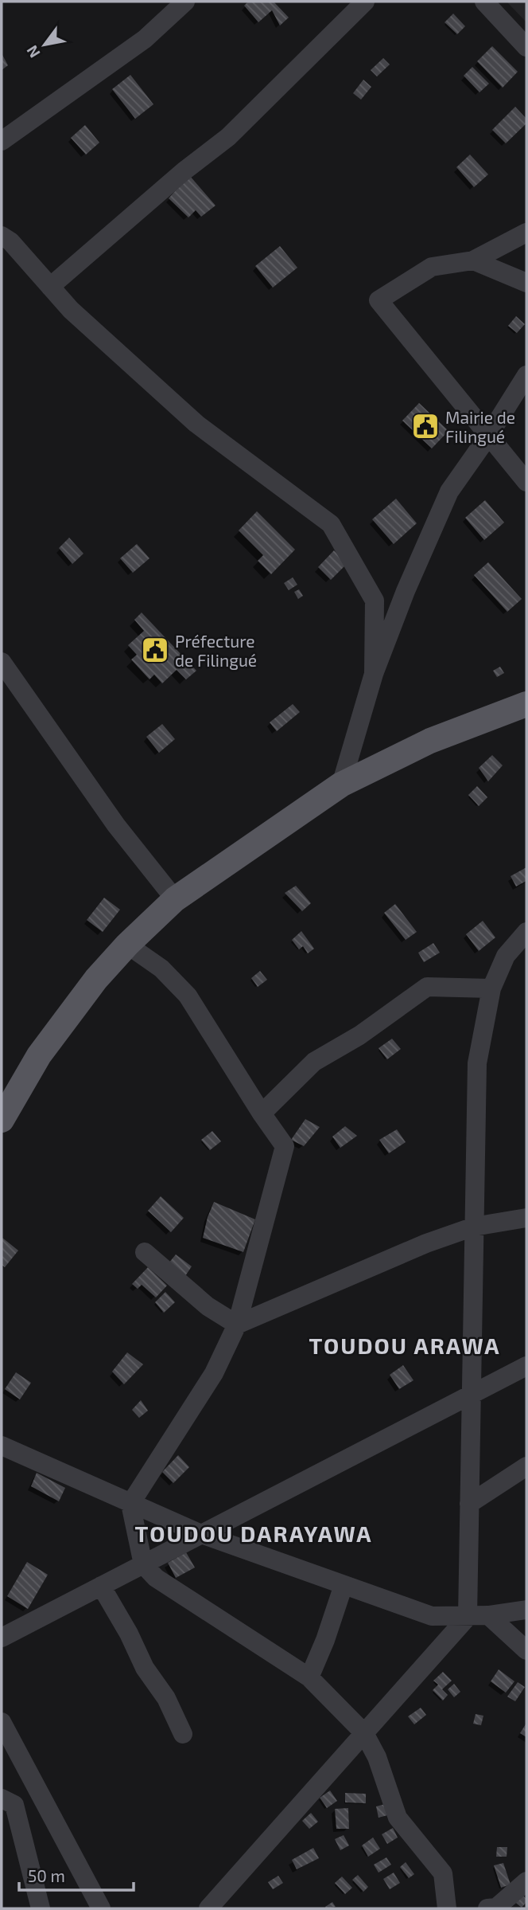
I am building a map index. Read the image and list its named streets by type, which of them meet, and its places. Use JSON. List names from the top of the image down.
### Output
{
  "districts": ["TOUDOU ARAWA", "TOUDOU DARAYAWA"],
  "places": {
    "public building": ["Mairie de Filingué", "Préfecture de Filingué"]
  },
  "scale_bar": "50 m",
  "north": "bottom left"
}
